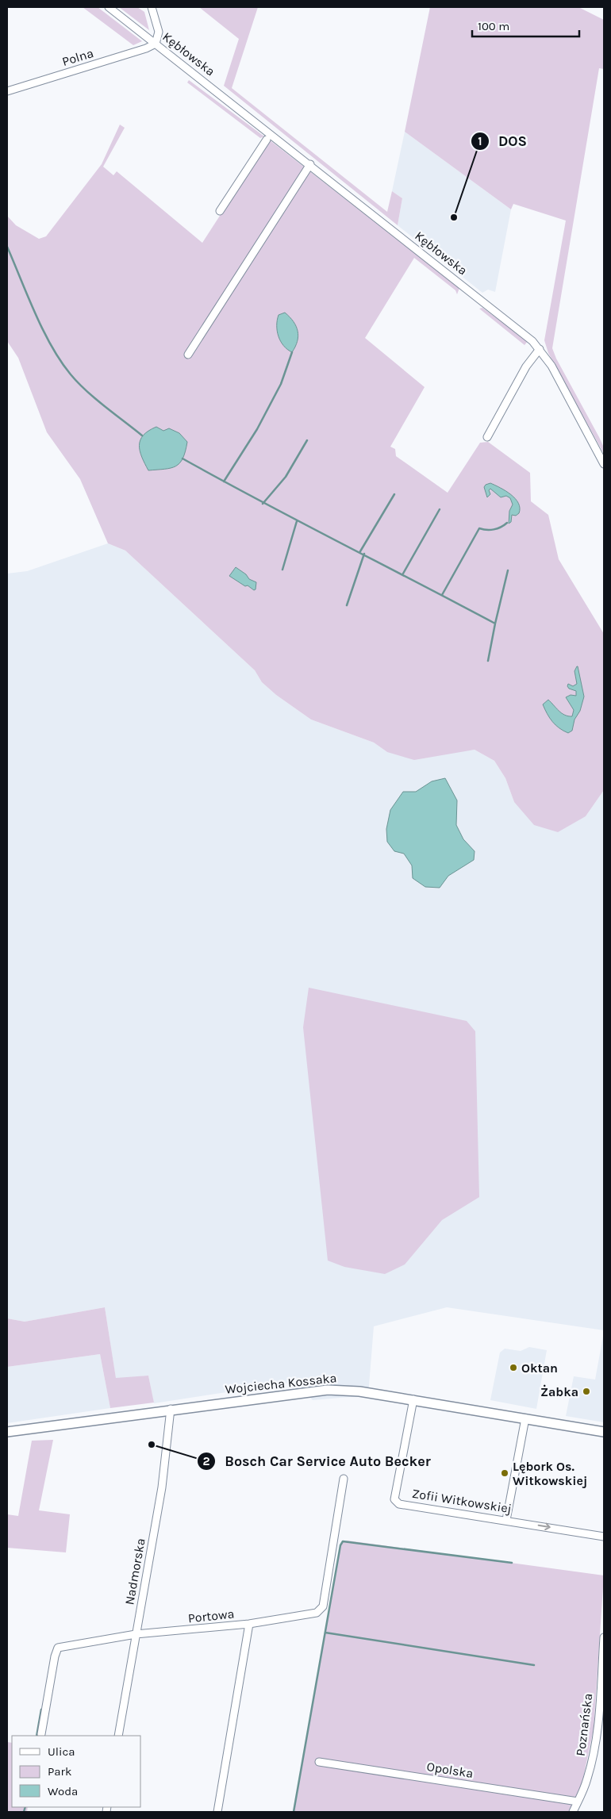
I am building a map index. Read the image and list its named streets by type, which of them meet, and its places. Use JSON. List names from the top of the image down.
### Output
{
  "streets": {
    "main road": ["Wojciecha Kossaka"],
    "street": [
      "Kębłowska",
      "Polna",
      "Zofii Witkowskiej",
      "Nadmorska",
      "Portowa",
      "Poznańska",
      "Opolska"
    ]
  },
  "crossings": [
    ["Kębłowska", "Polna"],
    ["Wojciecha Kossaka", "Zofii Witkowskiej"],
    ["Wojciecha Kossaka", "Nadmorska"],
    ["Nadmorska", "Portowa"],
    ["Poznańska", "Opolska"]
  ],
  "places": [
    "DOS",
    "Oktan",
    "Żabka",
    "Bosch Car Service Auto Becker",
    "Lębork Os. Witkowskiej"
  ],
  "legend": ["Ulica", "Park", "Woda"],
  "scale_bar": "100 m"
}
